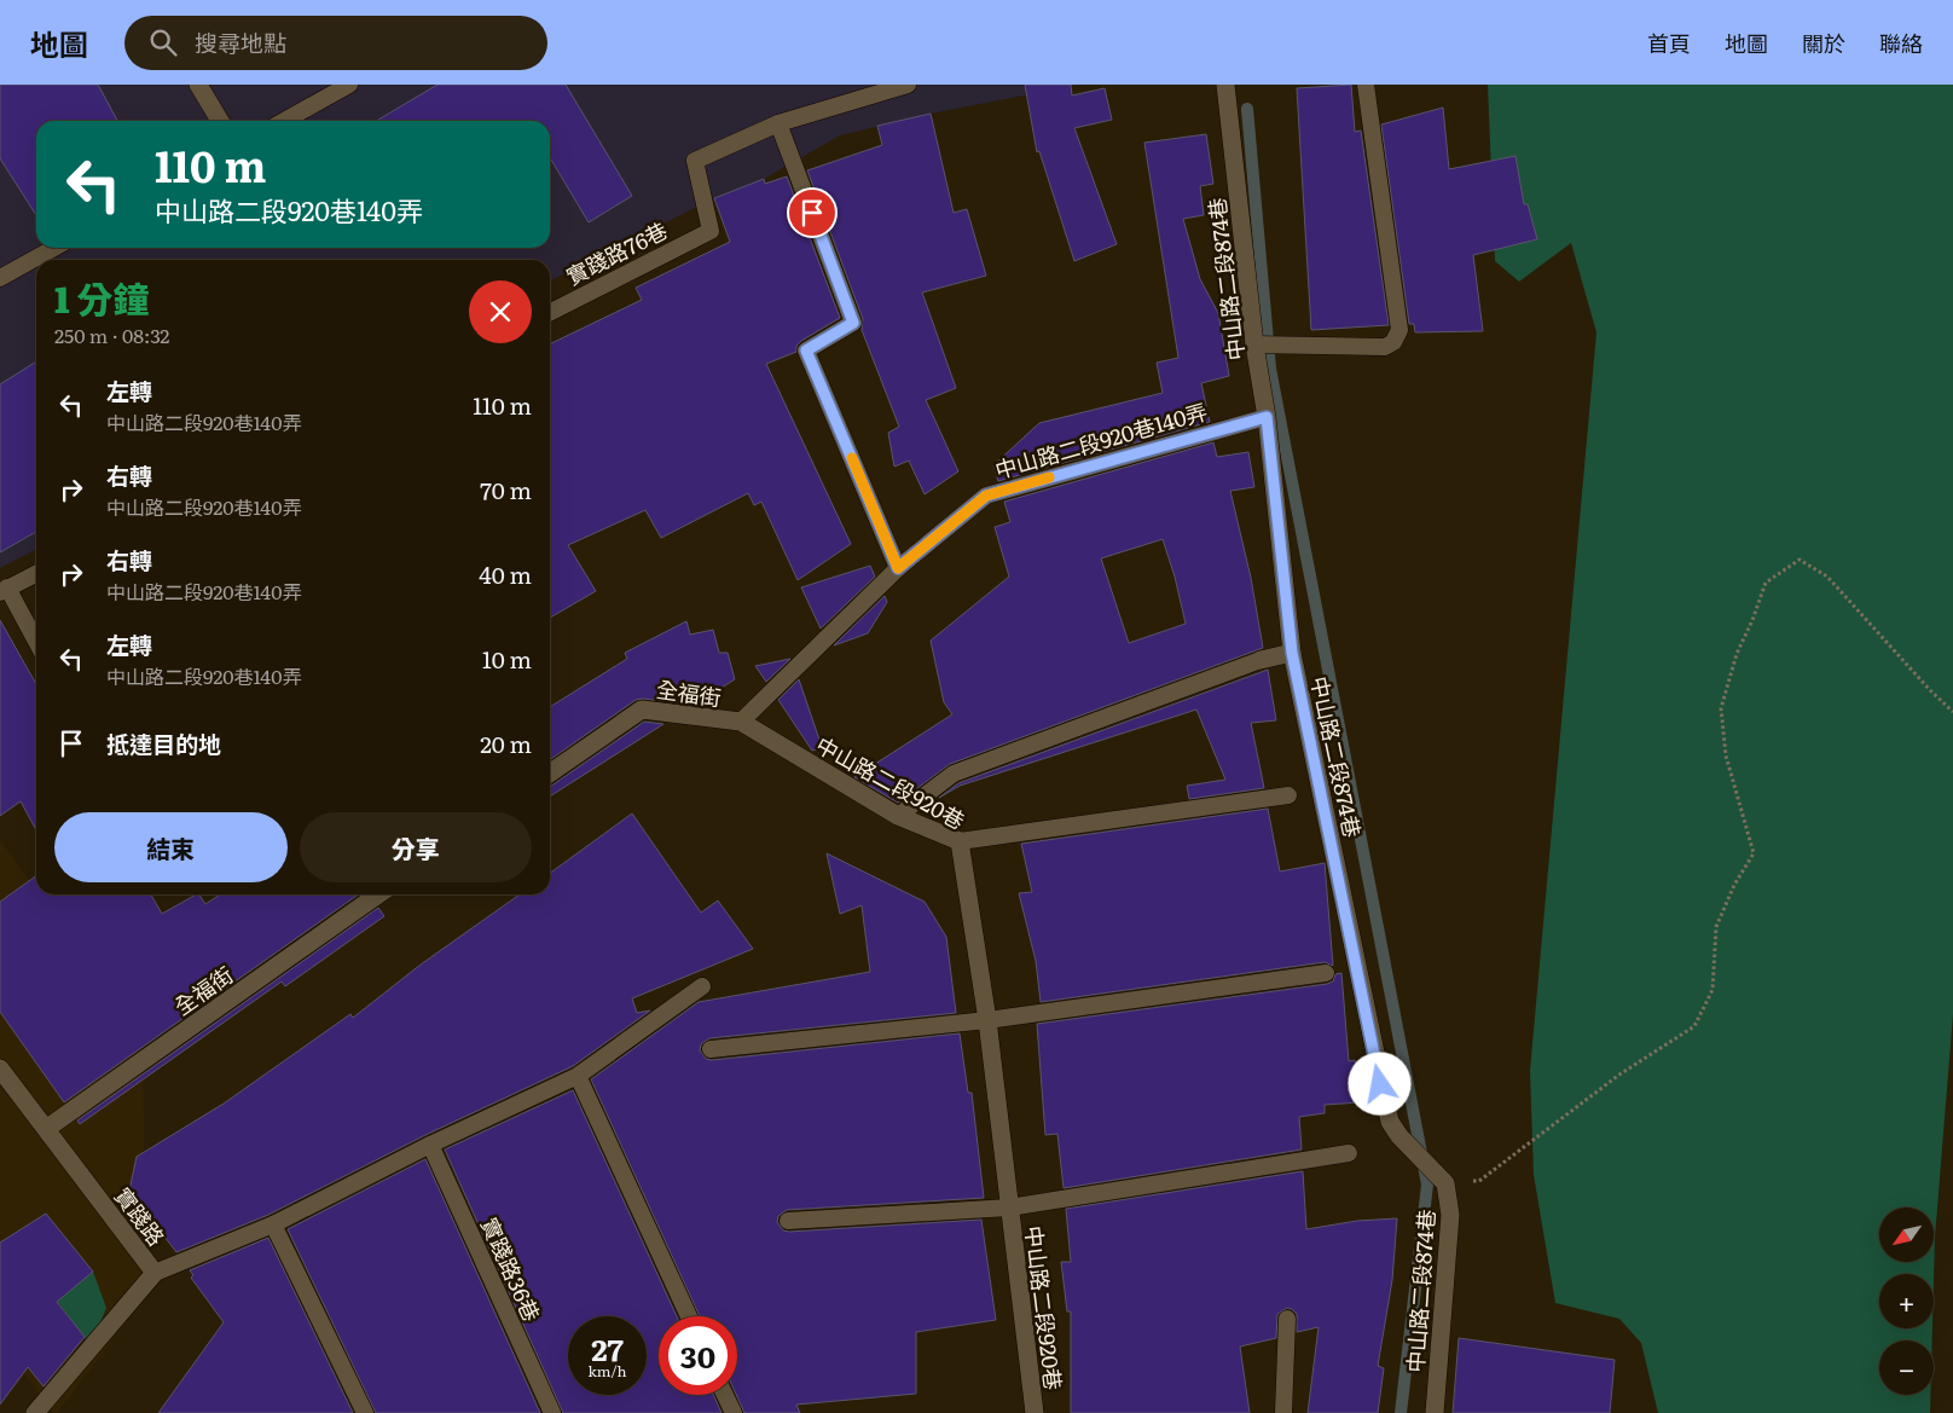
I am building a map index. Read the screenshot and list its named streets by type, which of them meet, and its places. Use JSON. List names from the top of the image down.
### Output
{
  "streets": {
    "street": [
      "中山路二段874巷",
      "全福街",
      "中山路二段920巷",
      "實踐路"
    ],
    "lane": ["實踐路76巷", "中山路二段920巷140弄", "實踐路36巷"]
  },
  "crossings": [
    ["中山路二段874巷", "中山路二段920巷140弄"],
    ["中山路二段920巷140弄", "全福街"],
    ["中山路二段920巷140弄", "中山路二段920巷"],
    ["全福街", "中山路二段920巷"],
    ["全福街", "實踐路"]
  ],
  "north": "bottom left",
  "page": {
    "header": "地圖",
    "search": "搜尋地點",
    "nav": [
      "首頁",
      "地圖",
      "關於",
      "聯絡"
    ],
    "turn": ["110 m", "中山路二段920巷140弄"],
    "heading": ["1 分鐘", "250 m · 08:32"],
    "list": [
      {
        "name": "左轉",
        "note": "中山路二段920巷140弄",
        "value": "110 m"
      },
      {
        "name": "右轉",
        "note": "中山路二段920巷140弄",
        "value": "70 m"
      },
      {
        "name": "右轉",
        "note": "中山路二段920巷140弄",
        "value": "40 m"
      },
      {
        "name": "左轉",
        "note": "中山路二段920巷140弄",
        "value": "10 m"
      },
      {
        "name": "抵達目的地",
        "value": "20 m"
      }
    ],
    "buttons": ["結束", "分享"],
    "map_buttons": ["+", "−"],
    "speed": "27 km/h",
    "limit": "30"
  }
}
